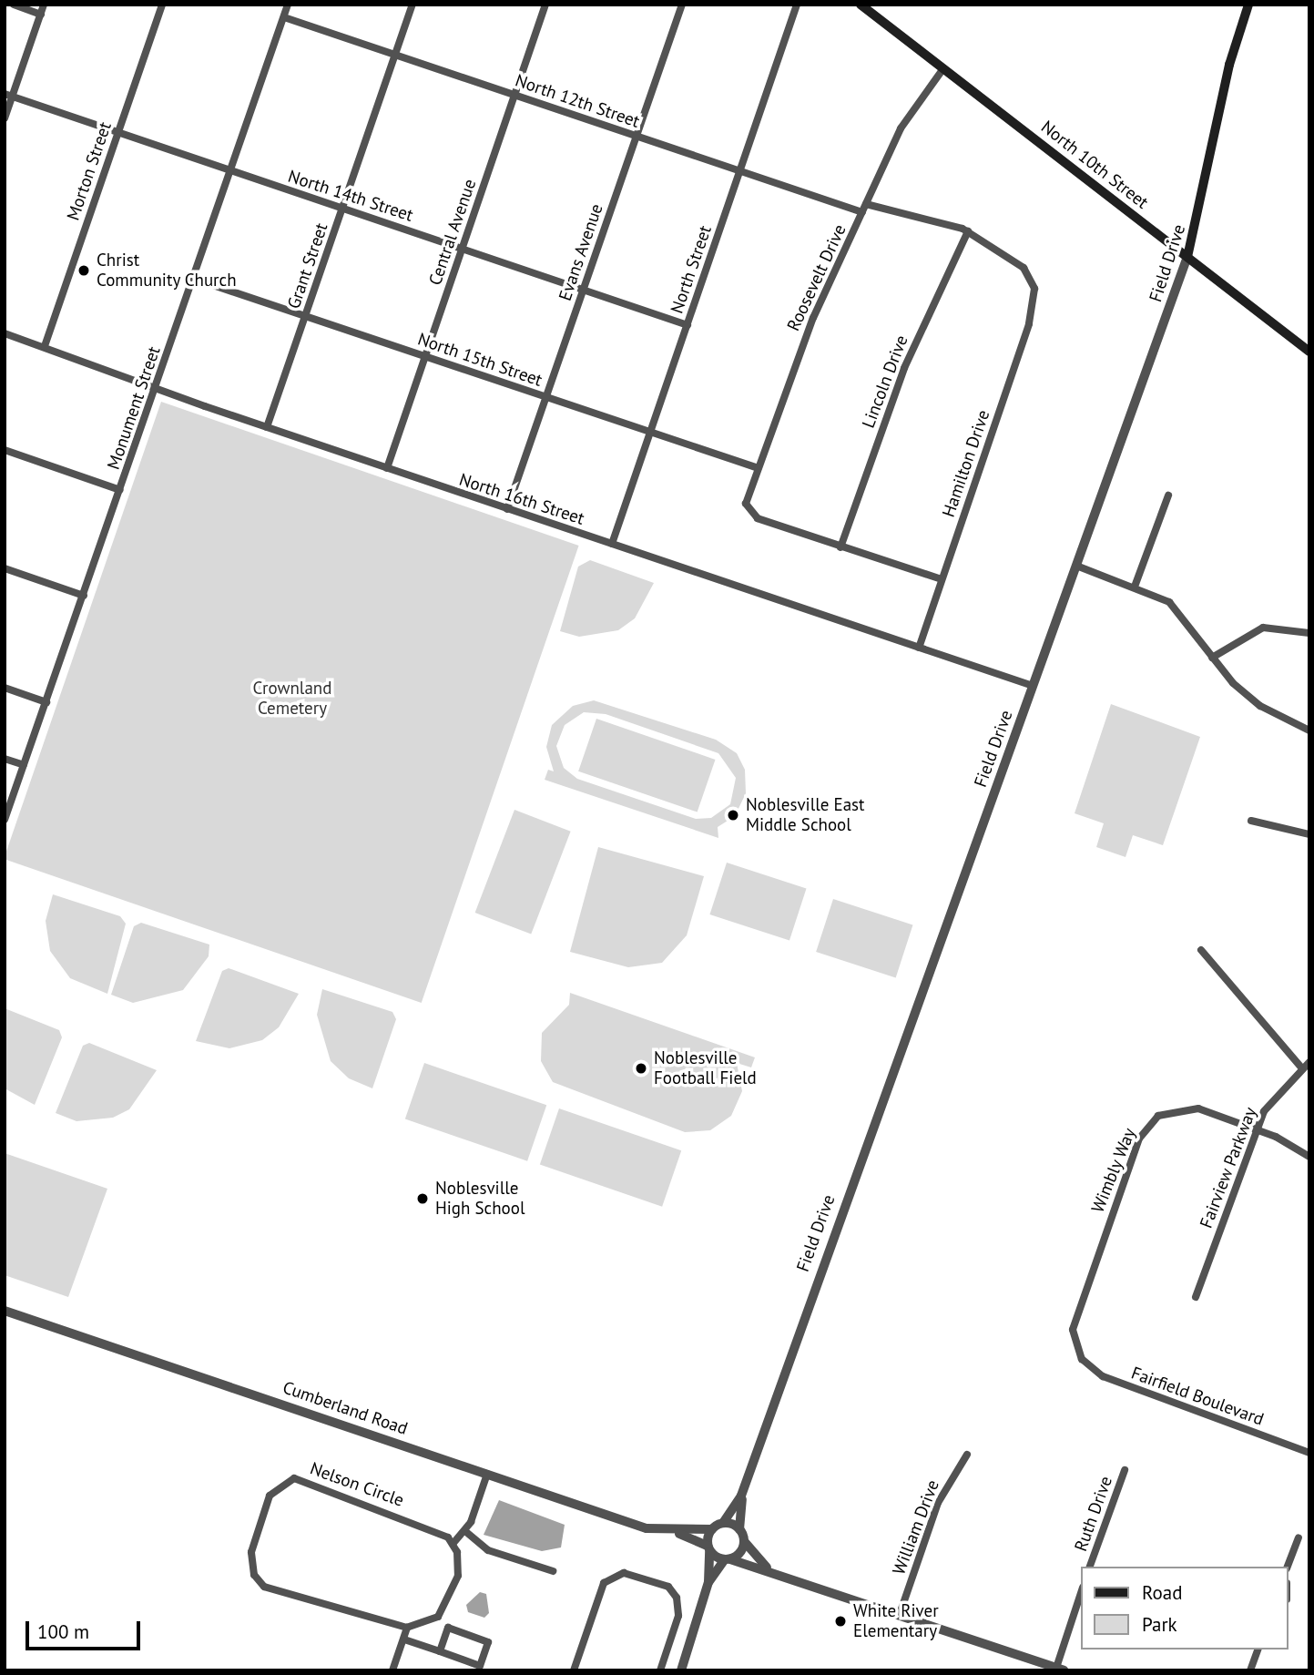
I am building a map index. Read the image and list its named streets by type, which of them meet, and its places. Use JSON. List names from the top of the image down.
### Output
{
  "streets": {
    "main road": ["North 10th Street", "Field Drive"],
    "street": [
      "North 12th Street",
      "Morton Street",
      "North 14th Street",
      "Central Avenue",
      "Evans Avenue",
      "Grant Street",
      "North Street",
      "Roosevelt Drive",
      "North 15th Street",
      "Lincoln Drive",
      "Monument Street",
      "Hamilton Drive",
      "North 16th Street",
      "Fairview Parkway",
      "Wimbly Way",
      "Fairfield Boulevard",
      "Cumberland Road",
      "Nelson Circle",
      "Ruth Drive",
      "William Drive"
    ]
  },
  "crossings": [
    ["North 12th Street", "Central Avenue"],
    ["North 12th Street", "Evans Avenue"],
    ["North 12th Street", "Grant Street"],
    ["North 12th Street", "North Street"],
    ["North 12th Street", "Roosevelt Drive"],
    ["North 12th Street", "Monument Street"],
    ["North 10th Street", "Field Drive"],
    ["North 10th Street", "Roosevelt Drive"],
    ["Morton Street", "North 14th Street"],
    ["Morton Street", "North 16th Street"],
    ["North 14th Street", "Central Avenue"],
    ["North 14th Street", "Evans Avenue"],
    ["North 14th Street", "Grant Street"],
    ["North 14th Street", "North Street"],
    ["North 14th Street", "Monument Street"],
    ["Central Avenue", "North 15th Street"],
    ["Central Avenue", "North 16th Street"],
    ["Evans Avenue", "North 15th Street"],
    ["Evans Avenue", "North 16th Street"],
    ["Field Drive", "North 16th Street"],
    ["Grant Street", "North 15th Street"],
    ["Grant Street", "North 16th Street"],
    ["North Street", "North 15th Street"],
    ["North Street", "North 16th Street"],
    ["Roosevelt Drive", "North 15th Street"],
    ["Roosevelt Drive", "Lincoln Drive"],
    ["North 15th Street", "Monument Street"],
    ["Lincoln Drive", "Hamilton Drive"],
    ["Monument Street", "North 16th Street"],
    ["Hamilton Drive", "North 16th Street"],
    ["Fairview Parkway", "Wimbly Way"],
    ["Wimbly Way", "Fairfield Boulevard"]
  ],
  "parks": ["Crownland Cemetery"],
  "places": [
    "Christ Community Church",
    "Noblesville East Middle School",
    "Noblesville Football Field",
    "Noblesville High School",
    "White River Elementary"
  ],
  "legend": ["Road", "Park"],
  "scale_bar": "100 m"
}
